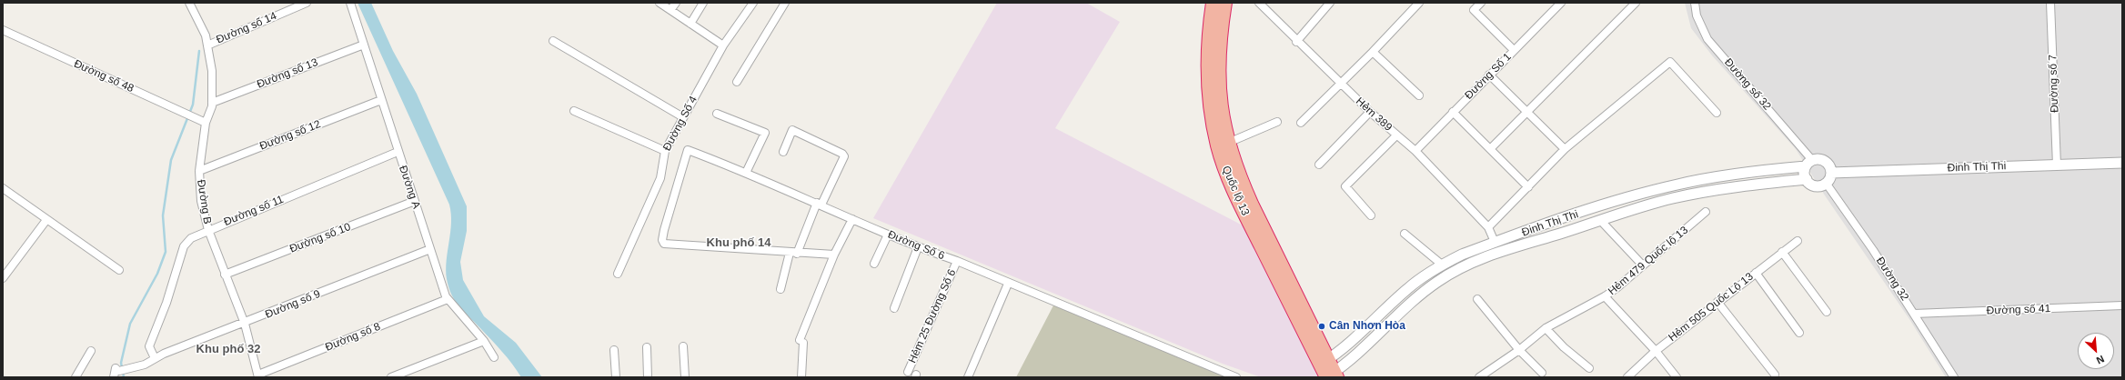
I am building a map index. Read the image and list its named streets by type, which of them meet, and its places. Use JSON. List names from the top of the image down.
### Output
{
  "streets": {
    "highway": ["Quốc lộ 13"],
    "street": [
      "Đường số 14",
      "Đường số 13",
      "Đường số 48",
      "Đường Số 1",
      "Đường số 7",
      "Đường số 32",
      "Hẻm 389",
      "Đường Số 4",
      "Đường số 12",
      "Đinh Thị Thi",
      "Đường A",
      "Đường B",
      "Đường số 11",
      "Đường số 10",
      "Đường Số 6",
      "Hẻm 479 Quốc lộ 13",
      "Đường 32",
      "Đường số 9",
      "Hẻm 505 Quốc Lộ 13",
      "Đường số 41",
      "Hẻm 25 Đường Số 6",
      "Đường số 8"
    ]
  },
  "crossings": [
    ["Đường số 14", "Đường B"],
    ["Đường số 13", "Đường A"],
    ["Đường số 13", "Đường B"],
    ["Đường số 48", "Đường B"],
    ["Đường Số 1", "Hẻm 389"],
    ["Đường số 7", "Đinh Thị Thi"],
    ["Đường số 32", "Đinh Thị Thi"],
    ["Đường số 32", "Đường 32"],
    ["Hẻm 389", "Đinh Thị Thi"],
    ["Đường số 12", "Đường A"],
    ["Đường số 12", "Đường B"],
    ["Đinh Thị Thi", "Quốc lộ 13"],
    ["Đinh Thị Thi", "Hẻm 479 Quốc lộ 13"],
    ["Đinh Thị Thi", "Đường 32"],
    ["Đường A", "Đường số 11"],
    ["Đường A", "Đường số 10"],
    ["Đường A", "Đường số 9"],
    ["Đường A", "Đường số 8"],
    ["Đường B", "Đường số 11"],
    ["Đường B", "Đường số 10"],
    ["Đường B", "Đường số 9"],
    ["Đường B", "Đường số 8"],
    ["Đường số 11", "Đường số 9"],
    ["Đường Số 6", "Hẻm 25 Đường Số 6"],
    ["Đường 32", "Đường số 41"]
  ],
  "districts": ["Khu phố 14", "Khu phố 32"],
  "places": ["Cân Nhơn Hòa"],
  "north": "bottom right"
}
